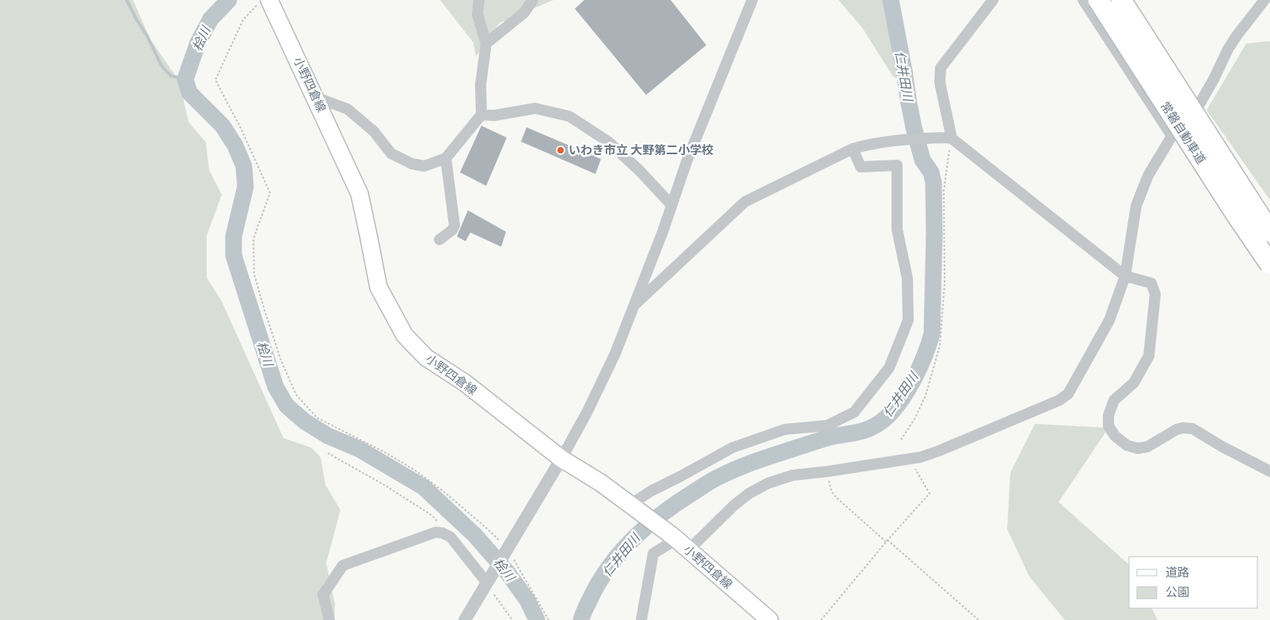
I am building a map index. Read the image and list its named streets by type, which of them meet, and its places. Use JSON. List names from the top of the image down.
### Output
{
  "streets": {
    "highway": ["常磐自動車道"],
    "main road": ["小野四倉線"]
  },
  "water": ["桧川", "仁井田川"],
  "places": ["いわき市立 大野第二小学校"],
  "legend": ["道路", "公園"]
}
